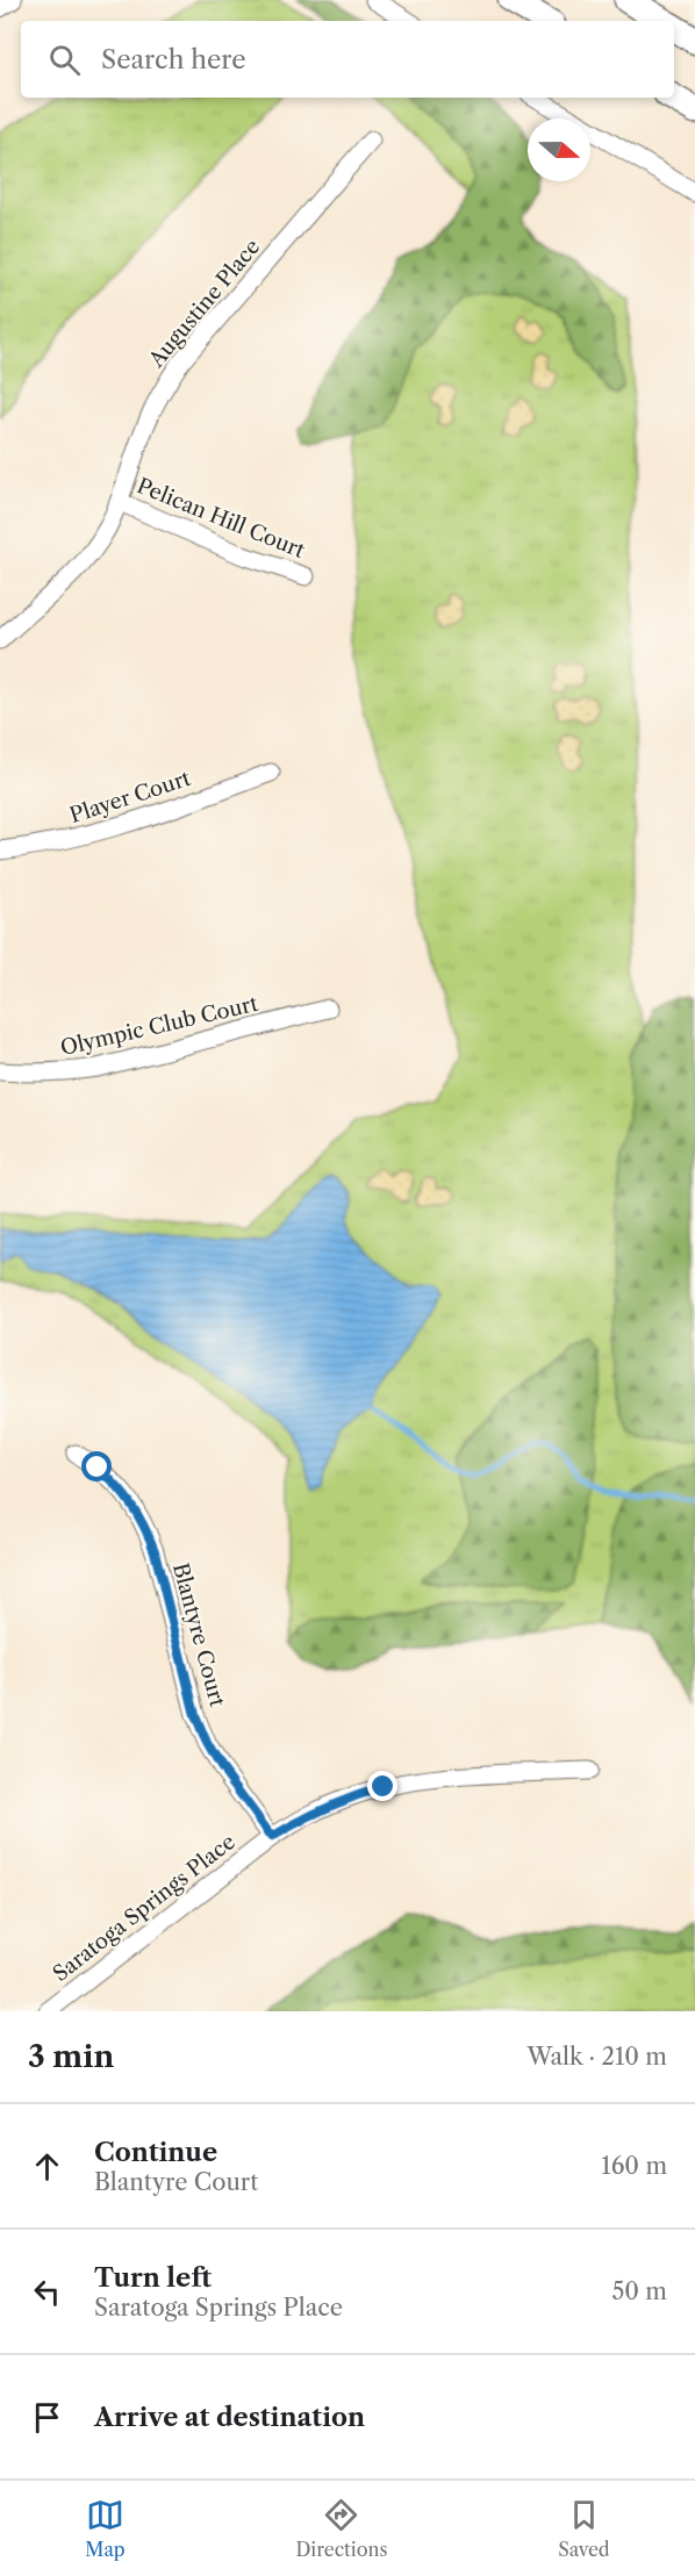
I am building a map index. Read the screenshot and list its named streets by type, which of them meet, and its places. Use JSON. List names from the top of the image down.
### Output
{
  "streets": {
    "street": [
      "Augustine Place",
      "Pelican Hill Court",
      "Player Court",
      "Olympic Club Court",
      "Blantyre Court",
      "Saratoga Springs Place"
    ]
  },
  "crossings": [
    ["Augustine Place", "Pelican Hill Court"],
    ["Blantyre Court", "Saratoga Springs Place"]
  ],
  "north": "right",
  "page": {
    "search": "Search here",
    "heading": ["3 min", "Walk · 210 m"],
    "list": [
      ["Continue", "Blantyre Court", "160 m"],
      ["Turn left", "Saratoga Springs Place", "50 m"],
      "Arrive at destination"
    ],
    "nav": ["Map", "Directions", "Saved"]
  }
}
